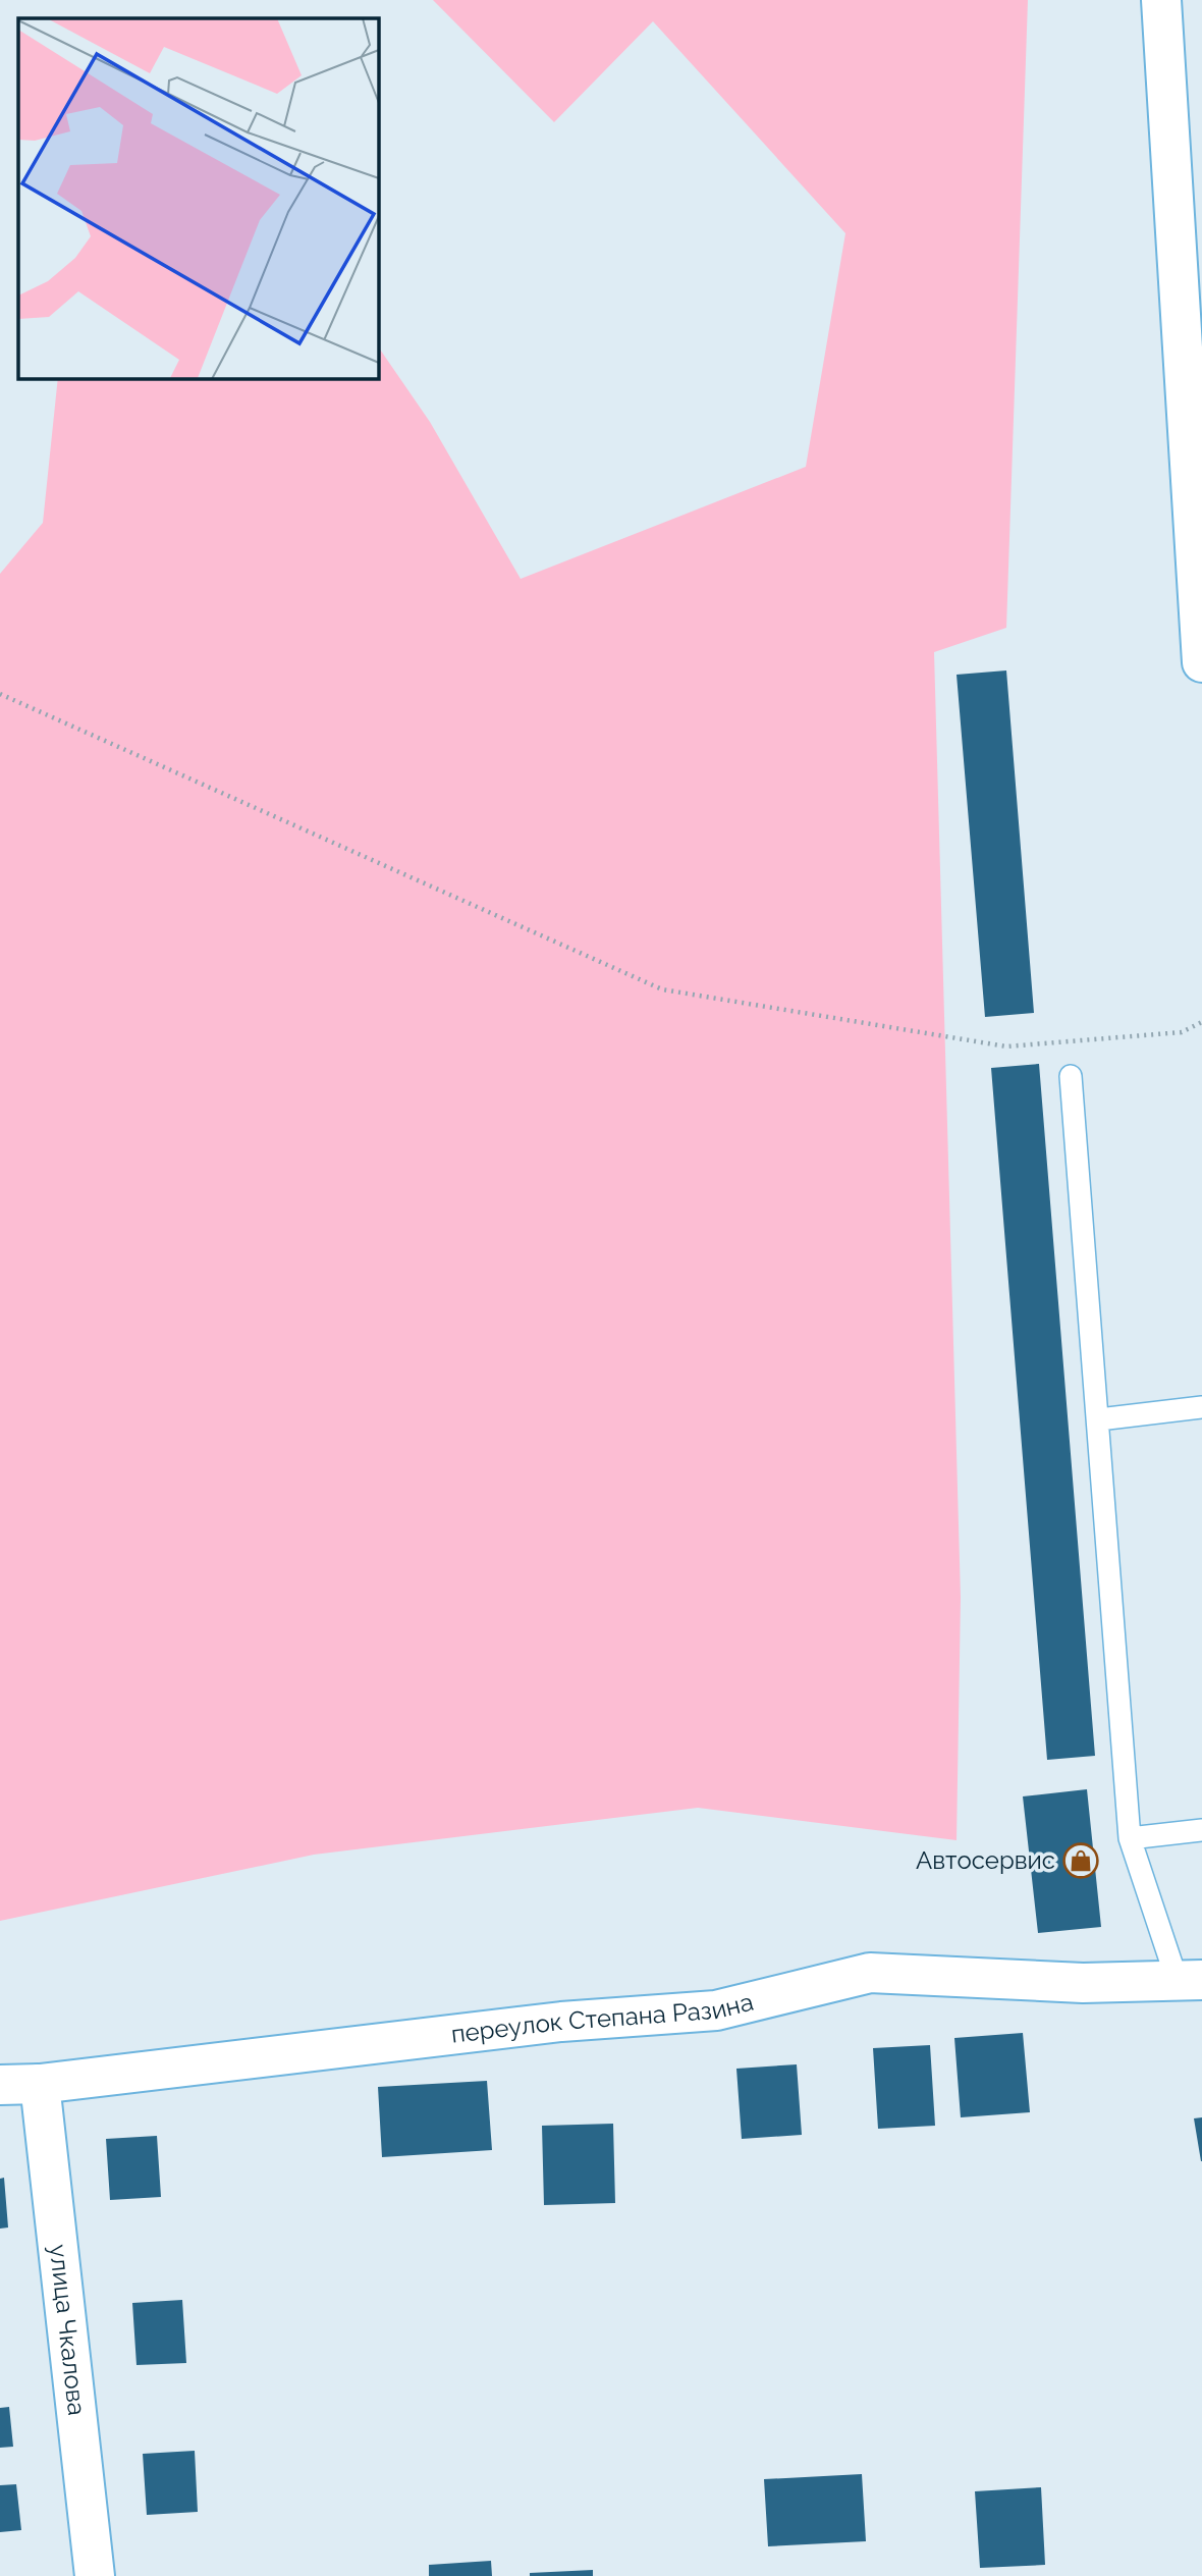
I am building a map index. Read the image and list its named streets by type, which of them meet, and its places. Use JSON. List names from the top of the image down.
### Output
{
  "streets": {
    "street": ["переулок Степана Разина", "улица Чкалова"]
  },
  "crossings": [
    ["переулок Степана Разина", "улица Чкалова"]
  ],
  "places": {
    "shop": ["Автосервис"]
  }
}
